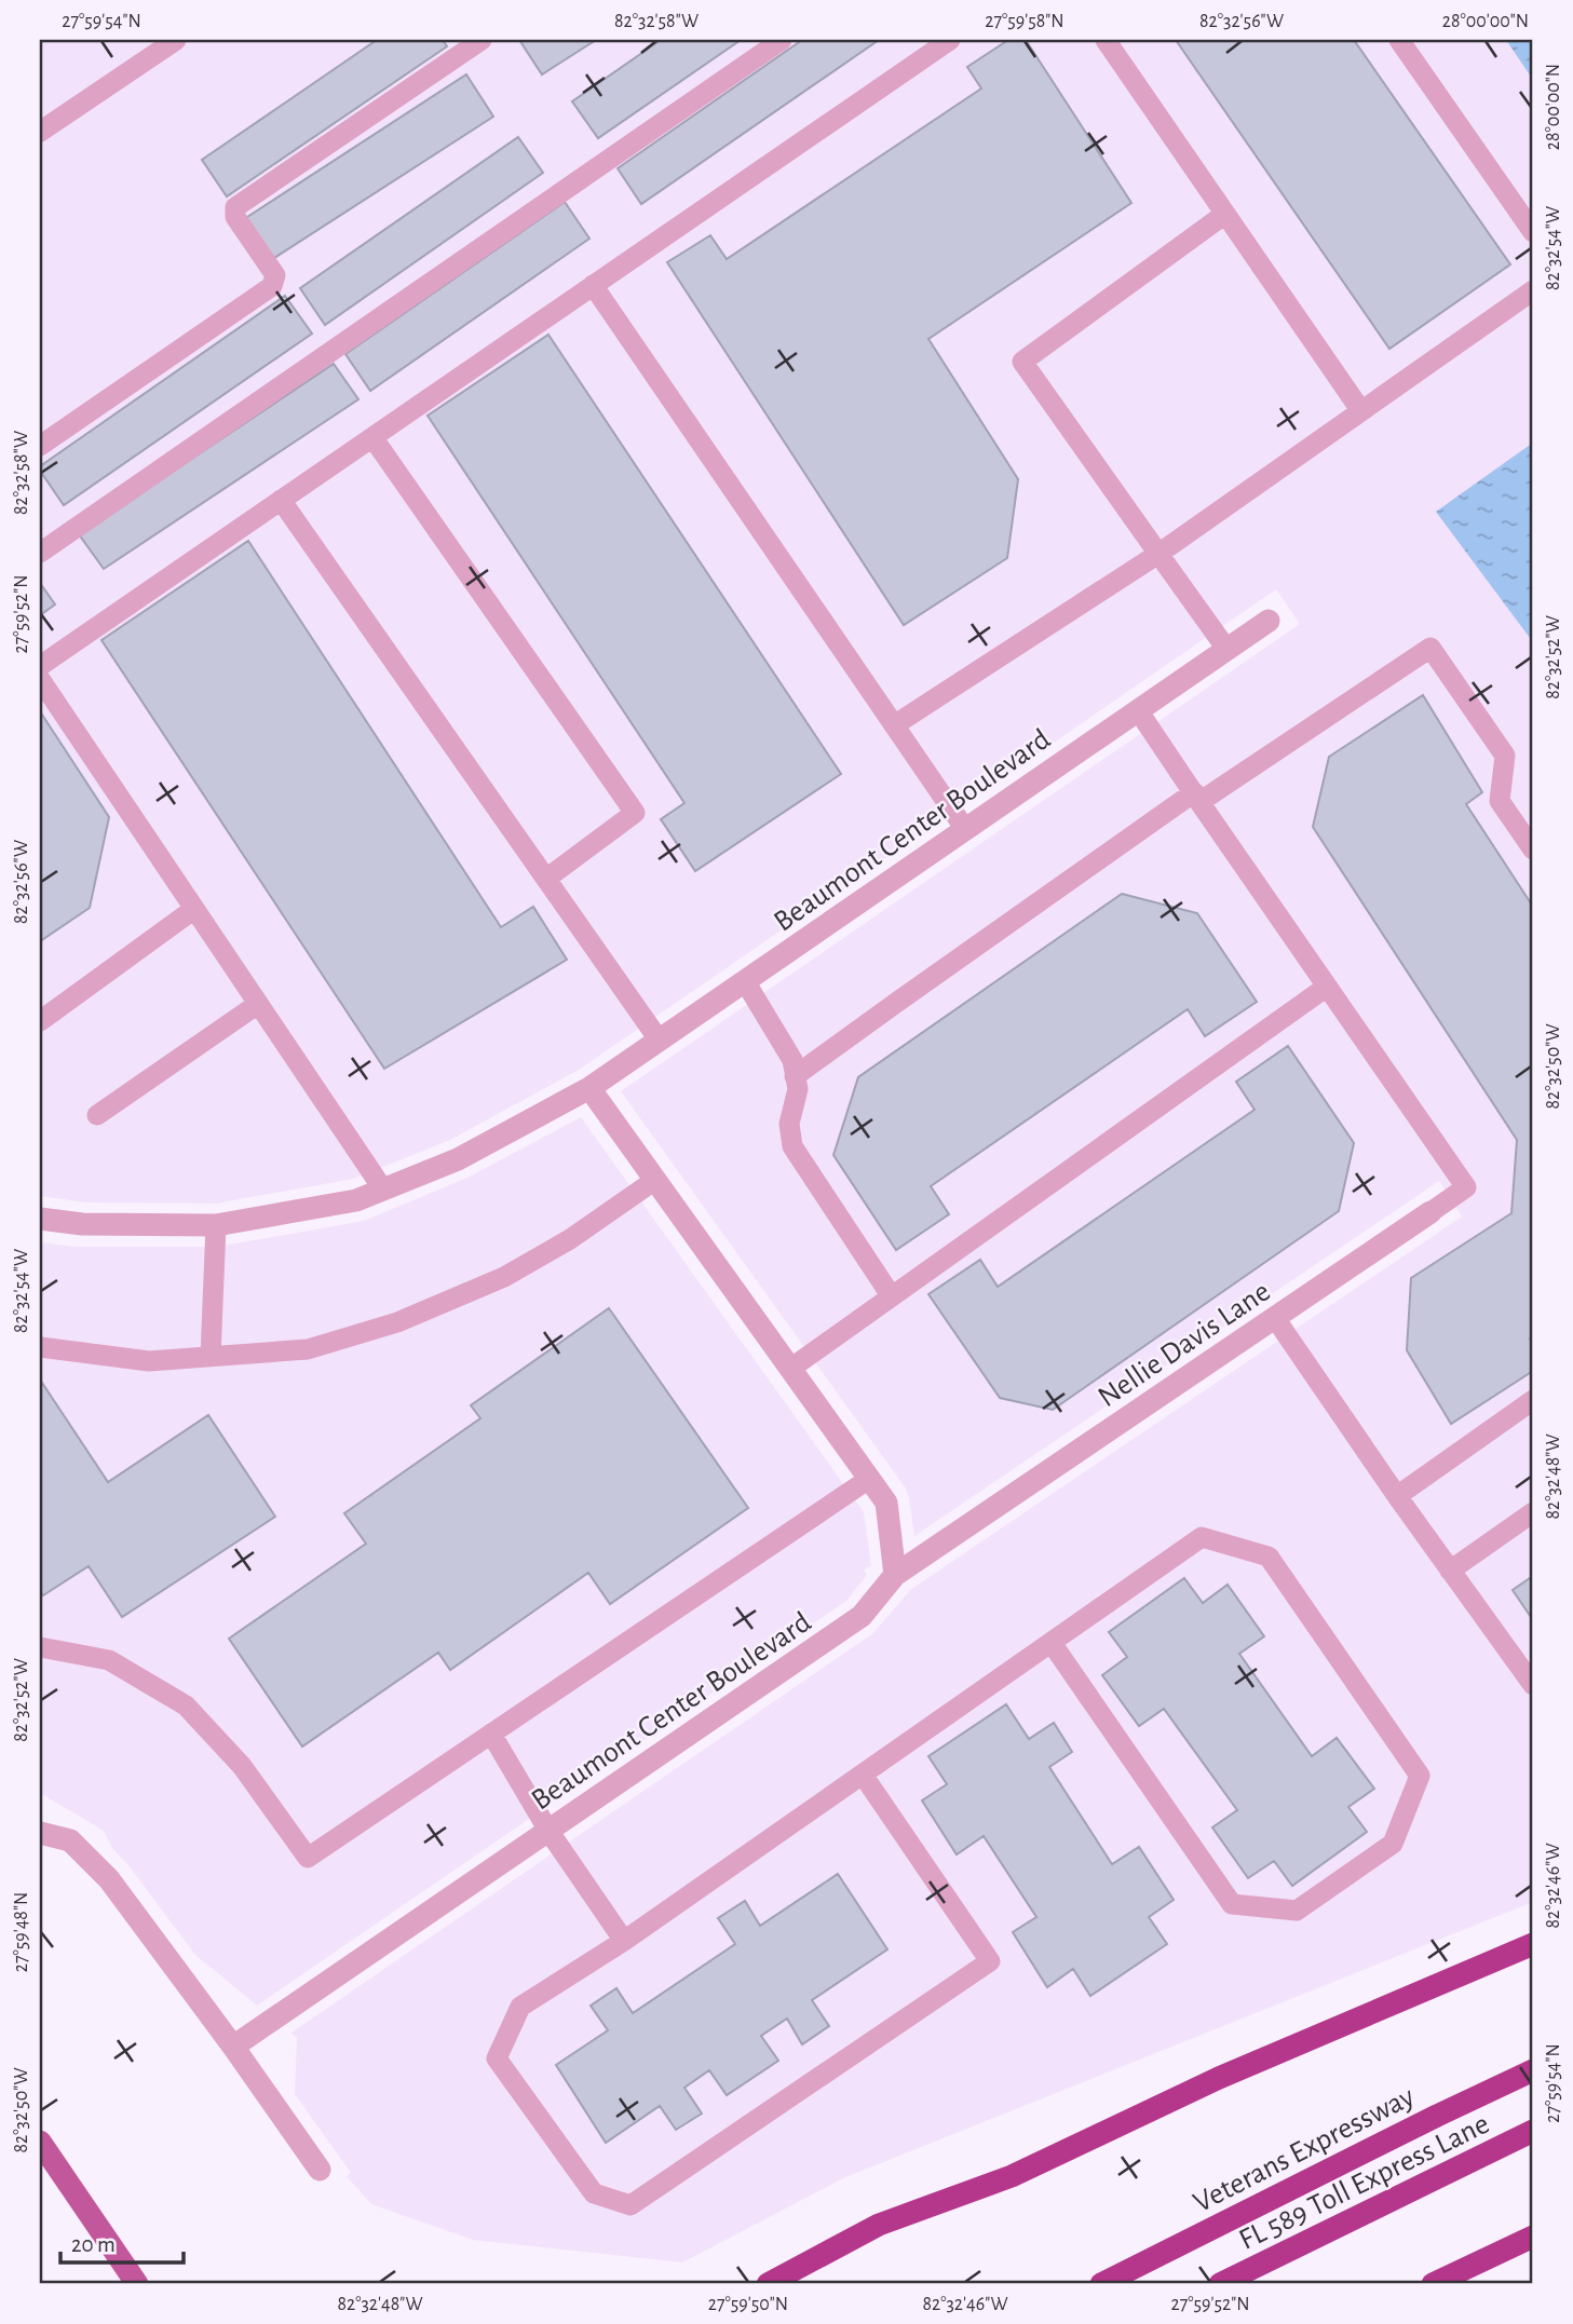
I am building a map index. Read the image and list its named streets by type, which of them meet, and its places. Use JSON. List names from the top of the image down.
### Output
{
  "streets": {
    "highway": ["Veterans Expressway", "FL 589 Toll Express Lane"],
    "street": ["Beaumont Center Boulevard", "Nellie Davis Lane"]
  },
  "crossings": [
    ["Beaumont Center Boulevard", "Nellie Davis Lane"]
  ],
  "scale_bar": "20 m",
  "coordinates": [
    "27°59'54\"N",
    "82°32'58\"W",
    "27°59'58\"N",
    "82°32'56\"W",
    "28°00'00\"N",
    "82°32'54\"W",
    "27°59'52\"N",
    "82°32'52\"W",
    "82°32'50\"W",
    "82°32'48\"W",
    "82°32'46\"W",
    "27°59'48\"N",
    "27°59'50\"N"
  ]
}
